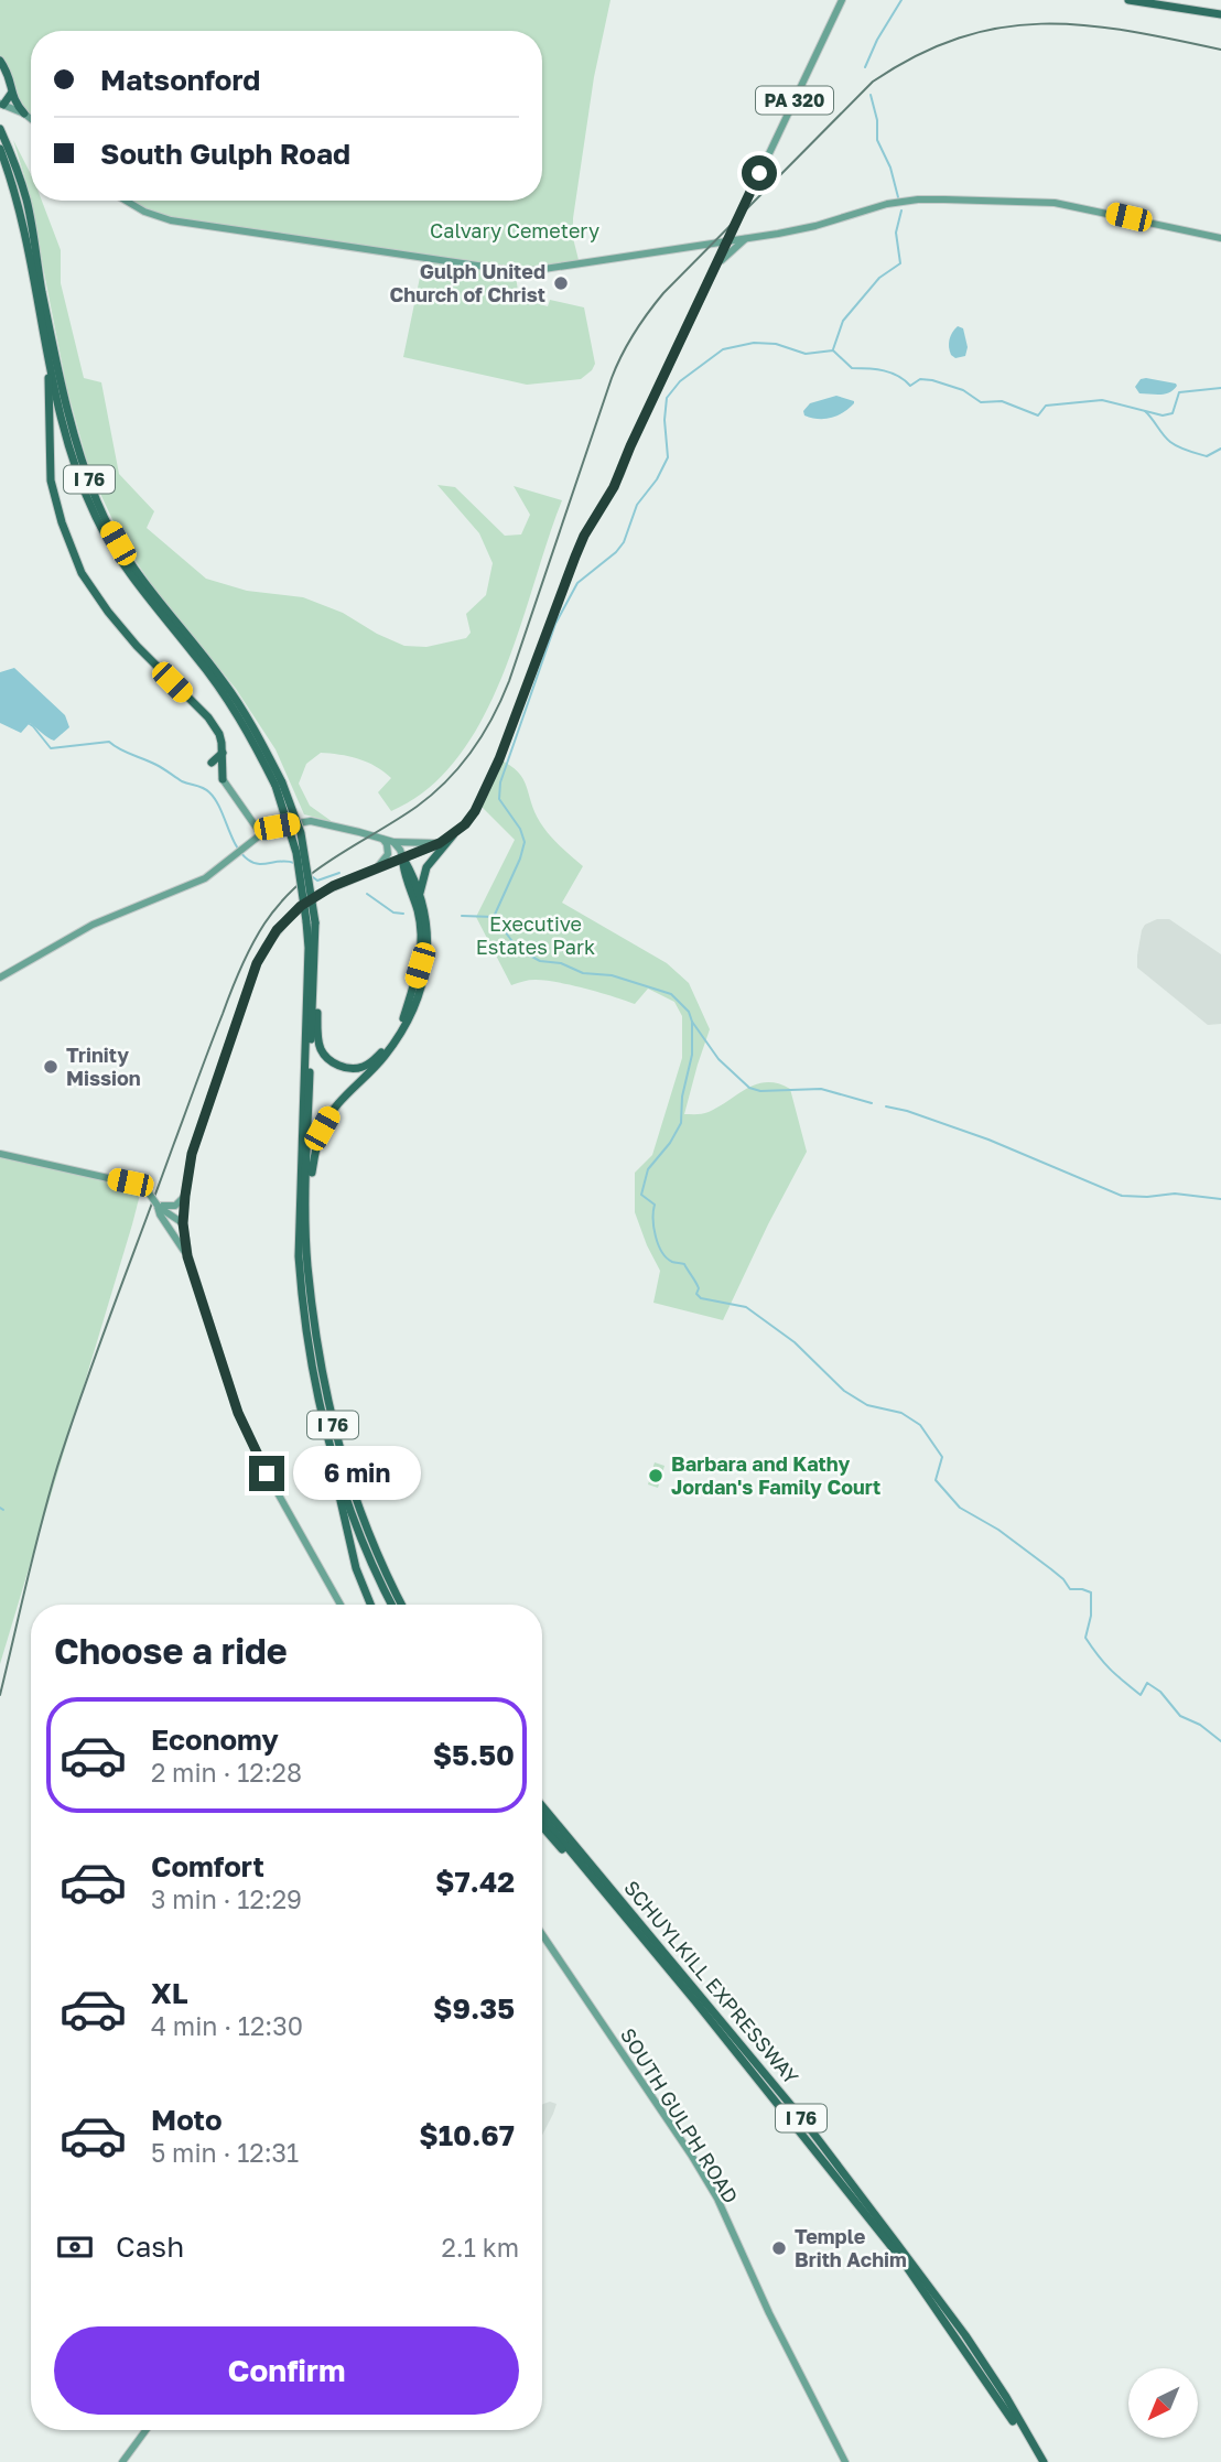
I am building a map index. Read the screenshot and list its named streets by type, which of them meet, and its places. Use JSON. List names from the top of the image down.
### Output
{
  "streets": {
    "highway": ["I 76", "SCHUYLKILL EXPRESSWAY"],
    "main road": ["PA 320", "SOUTH GULPH ROAD"]
  },
  "parks": ["Calvary Cemetery", "Executive Estates Park"],
  "places": [
    "Gulph United Church of Christ",
    "Trinity Mission",
    "Barbara and Kathy Jordan's Family Court",
    "Temple Brith Achim"
  ],
  "north": "bottom left",
  "page": {
    "banner": ["Matsonford", "South Gulph Road"],
    "bubble": "6 min",
    "heading": "Choose a ride",
    "list": [
      {
        "name": "Economy",
        "note": "2 min · 12:28",
        "value": "$5.50"
      },
      {
        "name": "Comfort",
        "note": "3 min · 12:29",
        "value": "$7.42"
      },
      {
        "name": "XL",
        "note": "4 min · 12:30",
        "value": "$9.35"
      },
      {
        "name": "Moto",
        "note": "5 min · 12:31",
        "value": "$10.67"
      }
    ],
    "pay": ["Cash", "2.1 km"],
    "buttons": "Confirm"
  }
}
